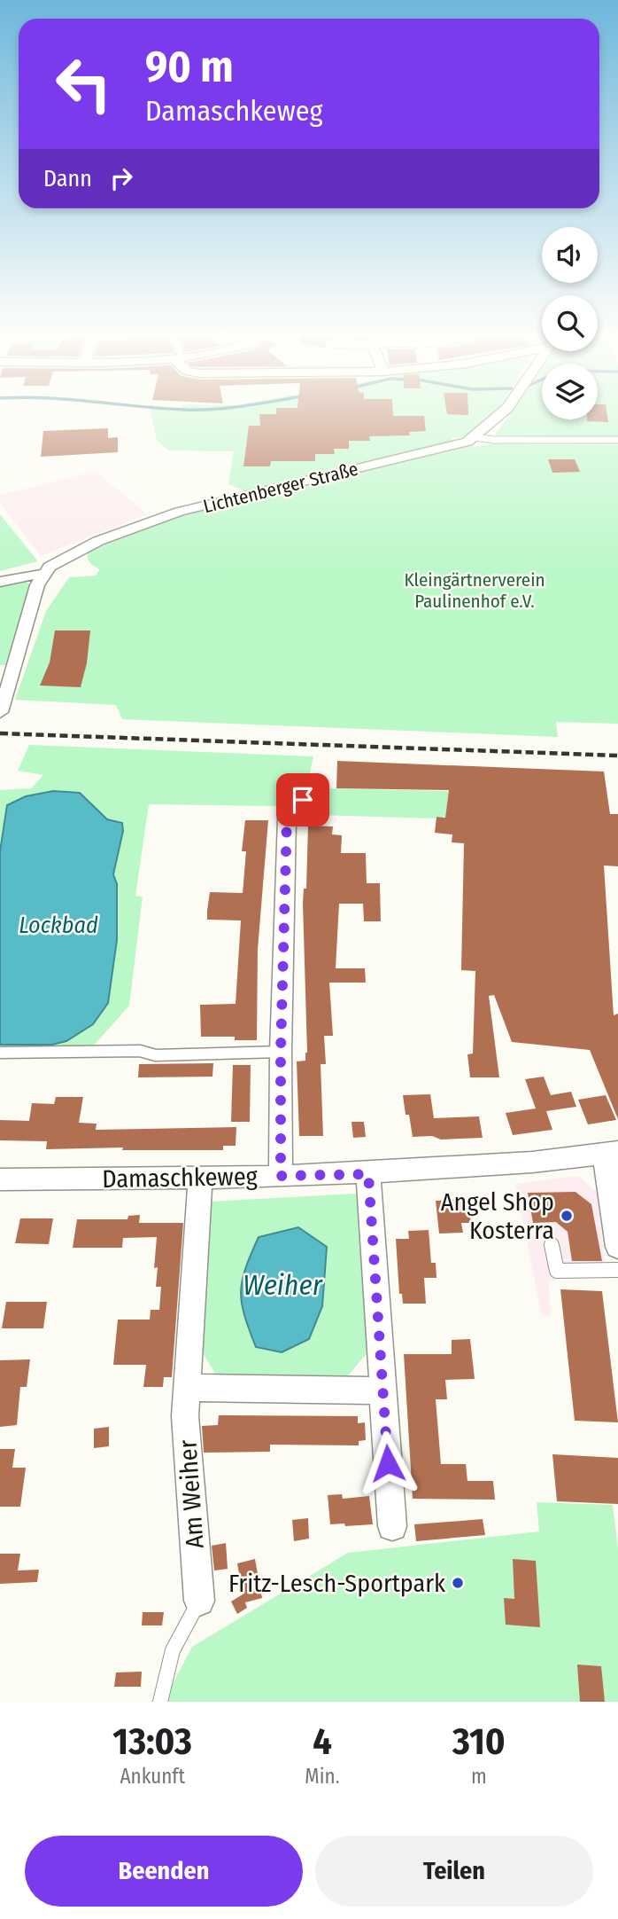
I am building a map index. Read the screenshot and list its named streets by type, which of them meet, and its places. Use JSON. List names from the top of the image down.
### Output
{
  "streets": {
    "street": ["Lichtenberger Straße", "Damaschkeweg", "Am Weiher"]
  },
  "crossings": [
    ["Damaschkeweg", "Am Weiher"]
  ],
  "water": ["Lockbad", "Weiher"],
  "parks": ["Kleingärtnerverein Paulinenhof e.V."],
  "places": ["Angel Shop Kosterra", "Fritz-Lesch-Sportpark"],
  "page": {
    "turn": ["90 m", "Damaschkeweg"],
    "then": "Dann",
    "eta": [
      "13:03",
      "Ankunft",
      "4",
      "Min.",
      "310",
      "m"
    ],
    "buttons": ["Beenden", "Teilen"]
  }
}
